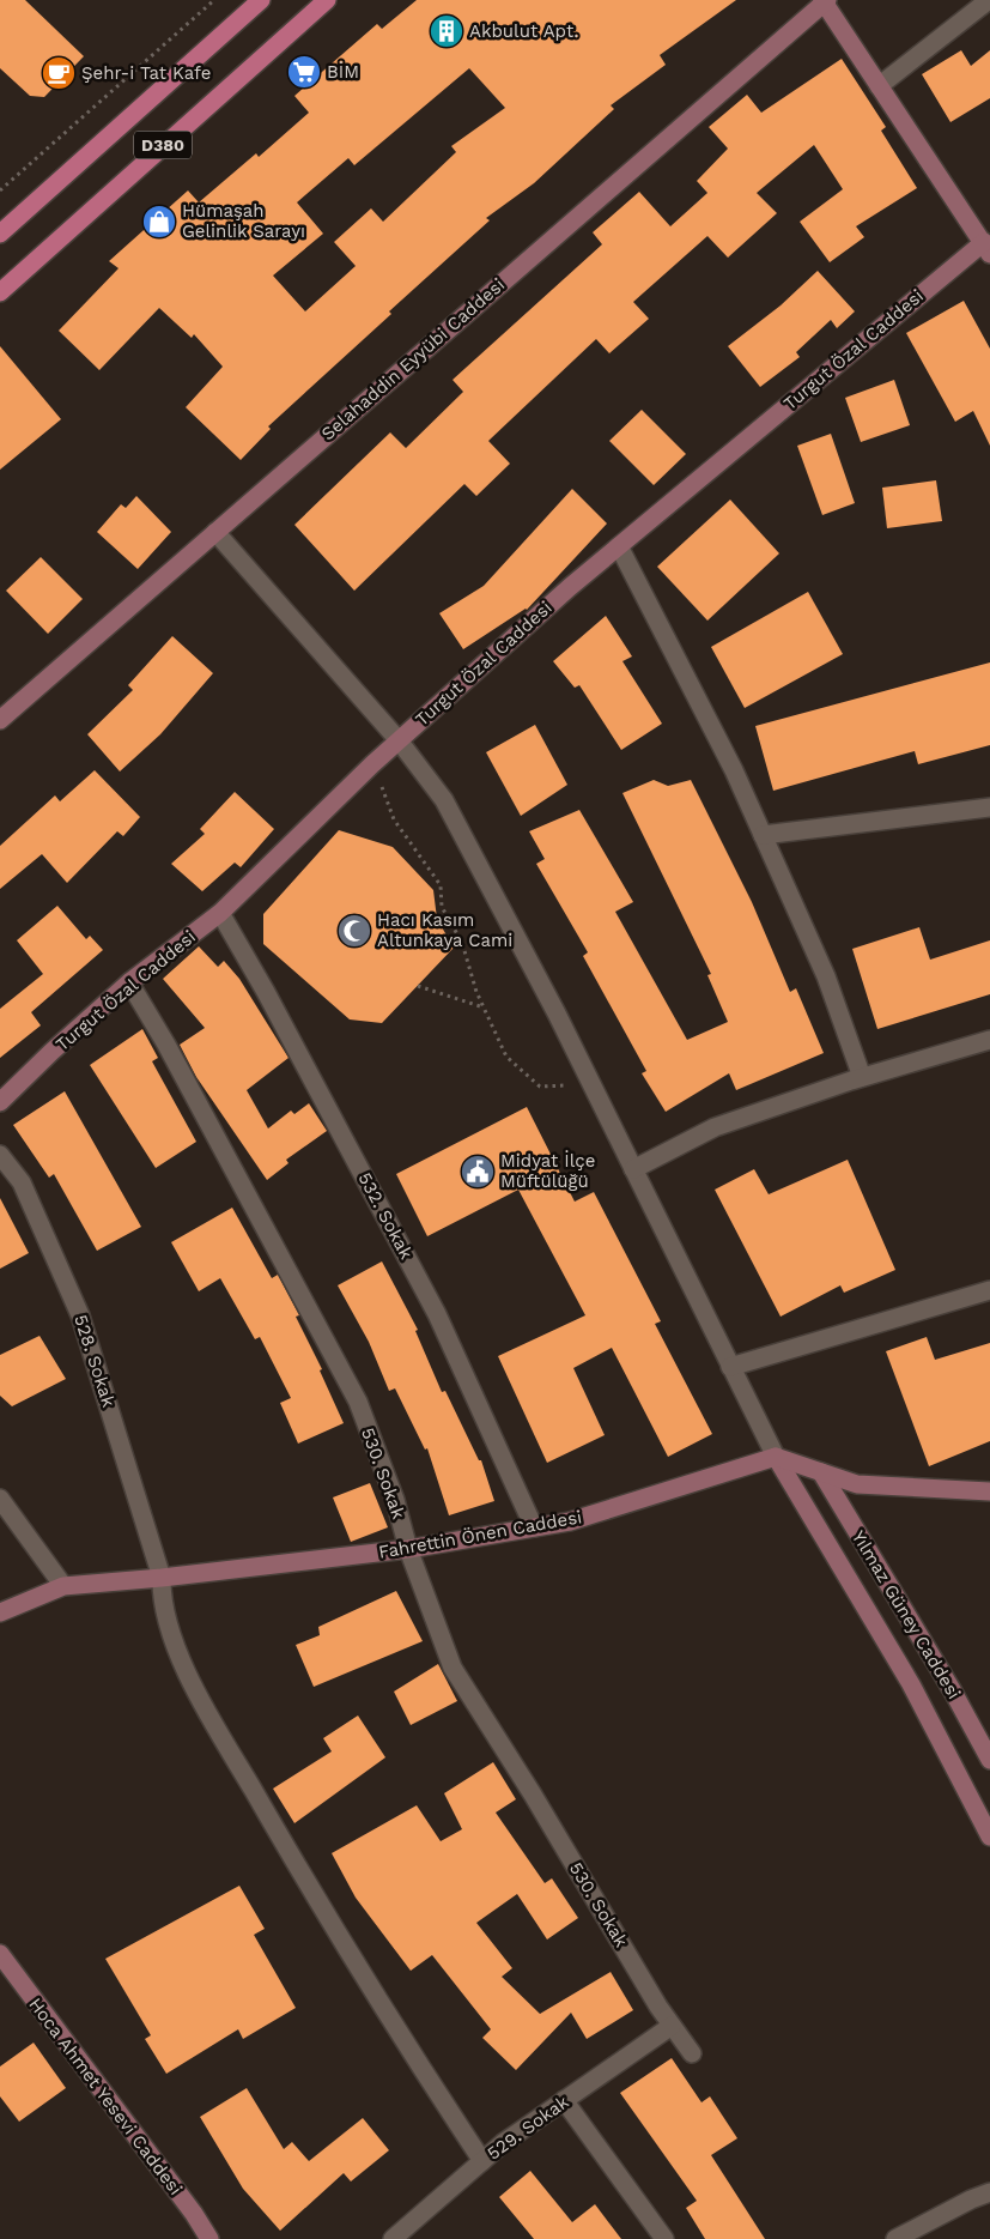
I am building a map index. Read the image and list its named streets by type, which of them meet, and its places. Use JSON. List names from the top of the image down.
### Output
{
  "streets": {
    "main road": ["D380"],
    "street": [
      "Turgut Özal Caddesi",
      "Selahaddin Eyyübi Caddesi",
      "532. Sokak",
      "528. Sokak",
      "530. Sokak",
      "Fahrettin Önen Caddesi",
      "Yılmaz Güney Caddesi",
      "Hoca Ahmet Yesevi Caddesi",
      "529. Sokak"
    ]
  },
  "crossings": [
    ["Turgut Özal Caddesi", "532. Sokak"],
    ["Turgut Özal Caddesi", "530. Sokak"],
    ["532. Sokak", "Fahrettin Önen Caddesi"],
    ["528. Sokak", "Fahrettin Önen Caddesi"],
    ["528. Sokak", "529. Sokak"],
    ["530. Sokak", "Fahrettin Önen Caddesi"],
    ["530. Sokak", "529. Sokak"]
  ],
  "places": {
    "building": ["Akbulut Apt."],
    "supermarket": ["BİM"],
    "cafe": ["Şehr-i Tat Kafe"],
    "shop": ["Hümaşah Gelinlik Sarayı"],
    "mosque": ["Hacı Kasım Altunkaya Cami"],
    "public building": ["Midyat İlçe Müftülüğü"]
  }
}
